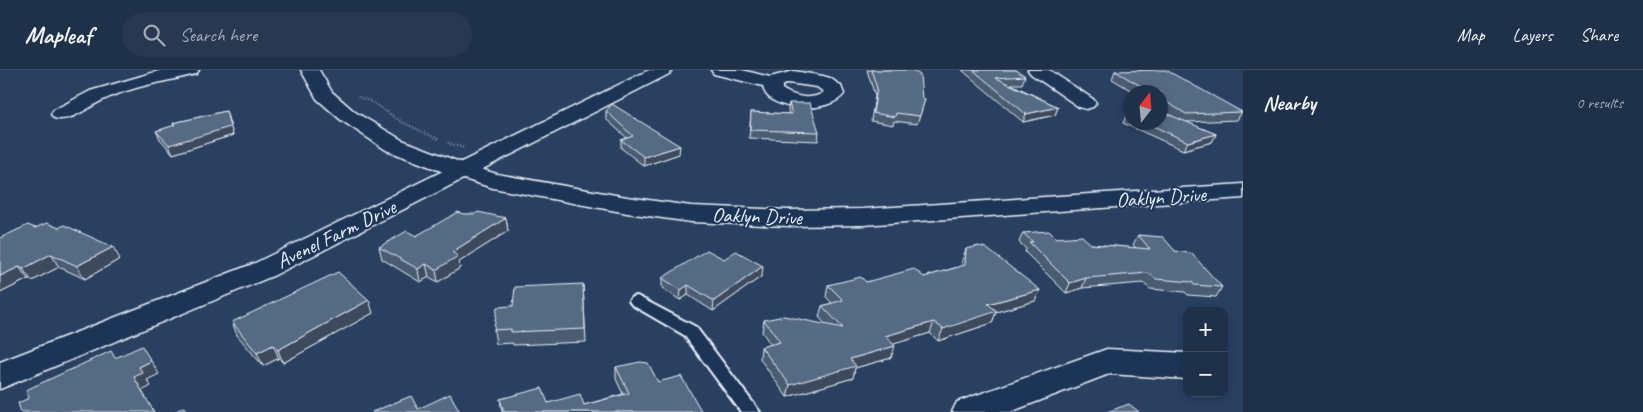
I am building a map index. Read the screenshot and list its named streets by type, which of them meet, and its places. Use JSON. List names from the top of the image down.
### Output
{
  "streets": {
    "street": ["Oaklyn Drive", "Avenel Farm Drive"]
  },
  "crossings": [
    ["Oaklyn Drive", "Avenel Farm Drive"]
  ],
  "north": "top",
  "page": {
    "header": "Mapleaf",
    "search": "Search here",
    "nav": ["Map", "Layers", "Share"],
    "heading": ["Nearby", "0 results"],
    "map_buttons": ["+", "−"]
  }
}
